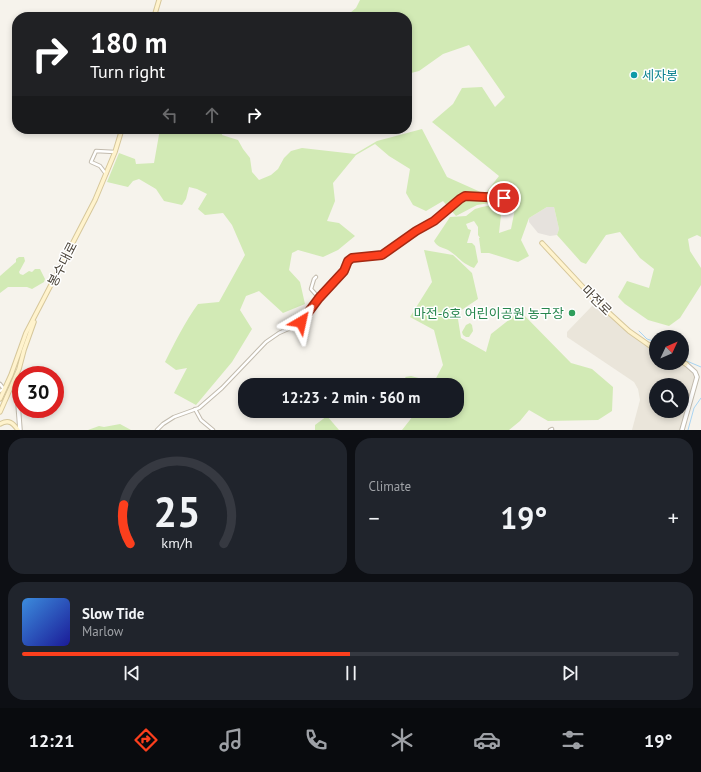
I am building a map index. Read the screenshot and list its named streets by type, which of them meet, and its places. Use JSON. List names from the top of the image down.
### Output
{
  "streets": {
    "main road": ["봉수대로", "마전로"]
  },
  "places": ["세자봉", "마전-6호 어린이공원 농구장"],
  "north": "top right",
  "page": {
    "turn": ["180 m", "Turn right"],
    "limit": "30",
    "trip": "12:23 · 2 min · 560 m",
    "tile": "Climate",
    "heat": ["−", "19°", "+"],
    "song": ["Slow Tide", "Marlow"],
    "tabs": ["12:21", "19°"],
    "gauge": ["25", "km/h"]
  }
}
